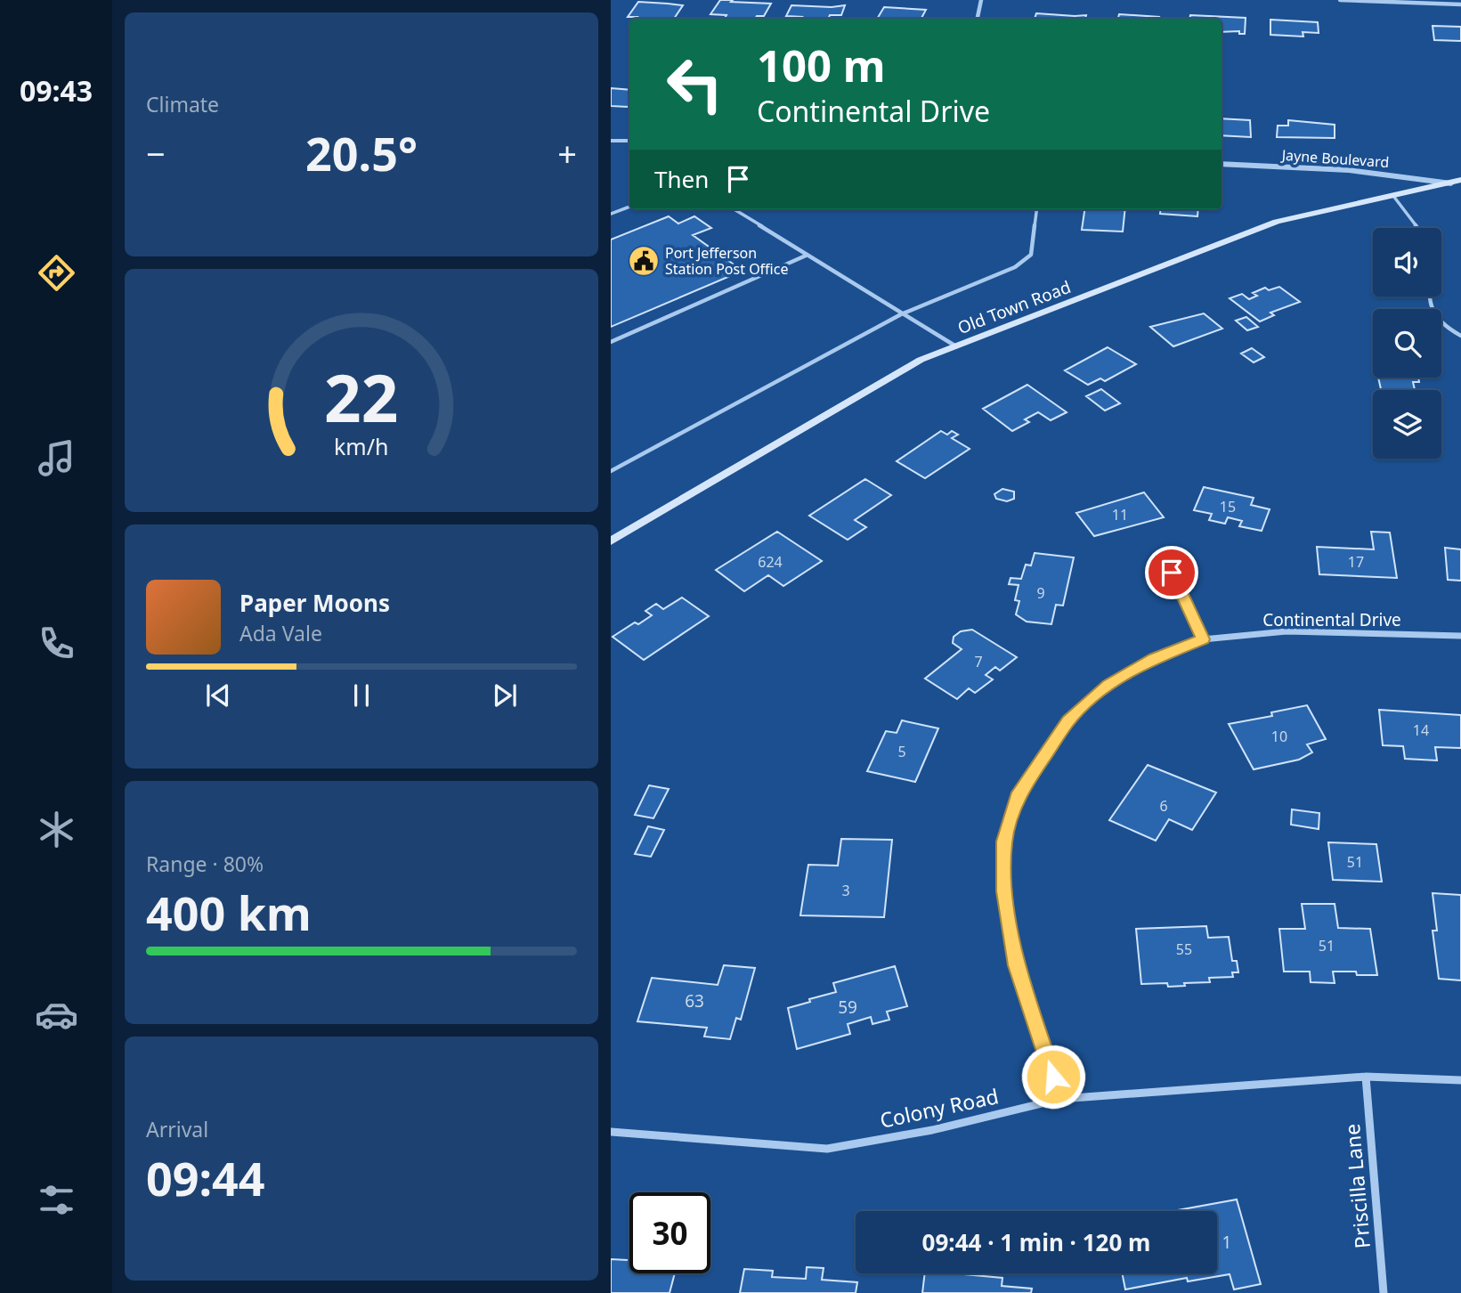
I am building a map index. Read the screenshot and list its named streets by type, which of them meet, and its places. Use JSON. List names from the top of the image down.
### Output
{
  "streets": {
    "main road": ["Old Town Road"],
    "street": [
      "Jayne Boulevard",
      "Continental Drive",
      "Colony Road",
      "Priscilla Lane"
    ]
  },
  "crossings": [
    ["Jayne Boulevard", "Old Town Road"],
    ["Continental Drive", "Colony Road"],
    ["Colony Road", "Priscilla Lane"]
  ],
  "places": {
    "public building": ["Port Jefferson Station Post Office"]
  },
  "house_numbers": [
    "15",
    "11",
    "624",
    "17",
    "9",
    "7",
    "14",
    "10",
    "5",
    "6",
    "51",
    "3",
    "51",
    "55",
    "63",
    "59",
    "1"
  ],
  "page": {
    "tabs": "09:43",
    "tile": [
      "Climate",
      ["Range · 80%", "400 km"],
      ["Arrival", "09:44"]
    ],
    "turn": ["100 m", "Continental Drive"],
    "heat": ["−", "20.5°", "+"],
    "then": "Then",
    "song": ["Paper Moons", "Ada Vale"],
    "limit": "30",
    "trip": "09:44 · 1 min · 120 m",
    "gauge": ["22", "km/h"]
  }
}
